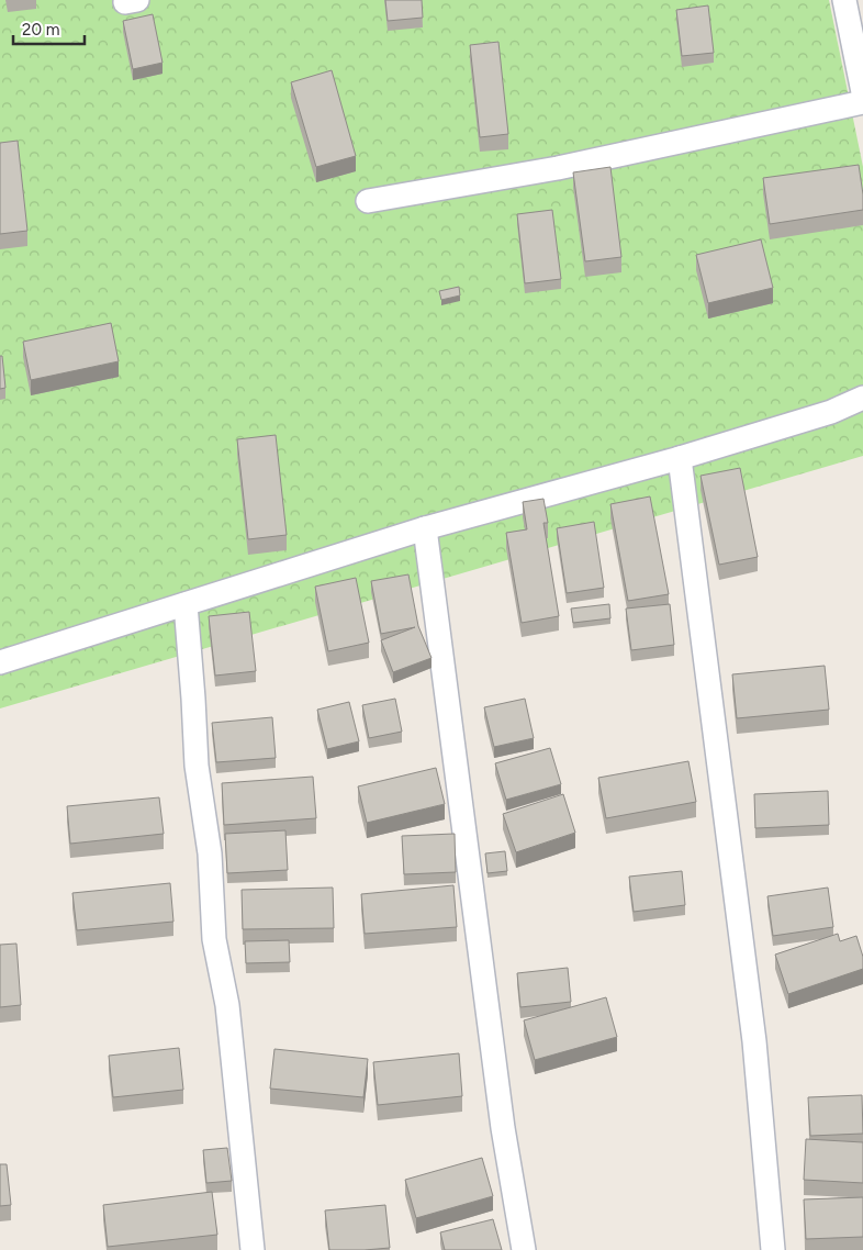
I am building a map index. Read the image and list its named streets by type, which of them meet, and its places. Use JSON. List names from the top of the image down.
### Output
{
  "scale_bar": "20 m"
}
